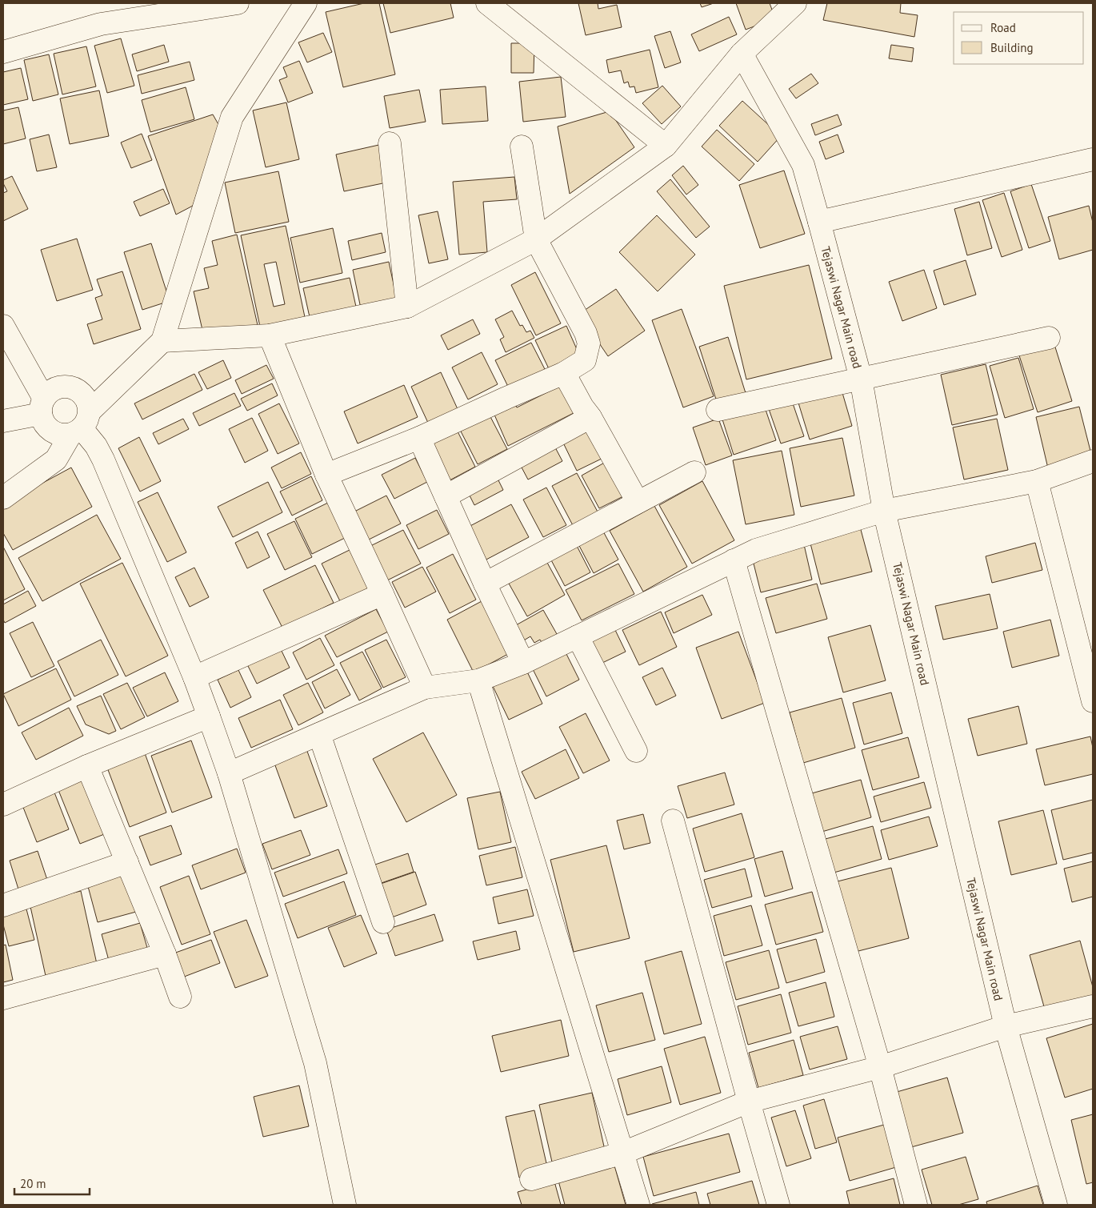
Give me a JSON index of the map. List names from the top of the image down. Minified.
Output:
{"streets":{"street":["Tejaswi Nagar Main road"]},"legend":["Road","Building"],"scale_bar":"20 m"}
